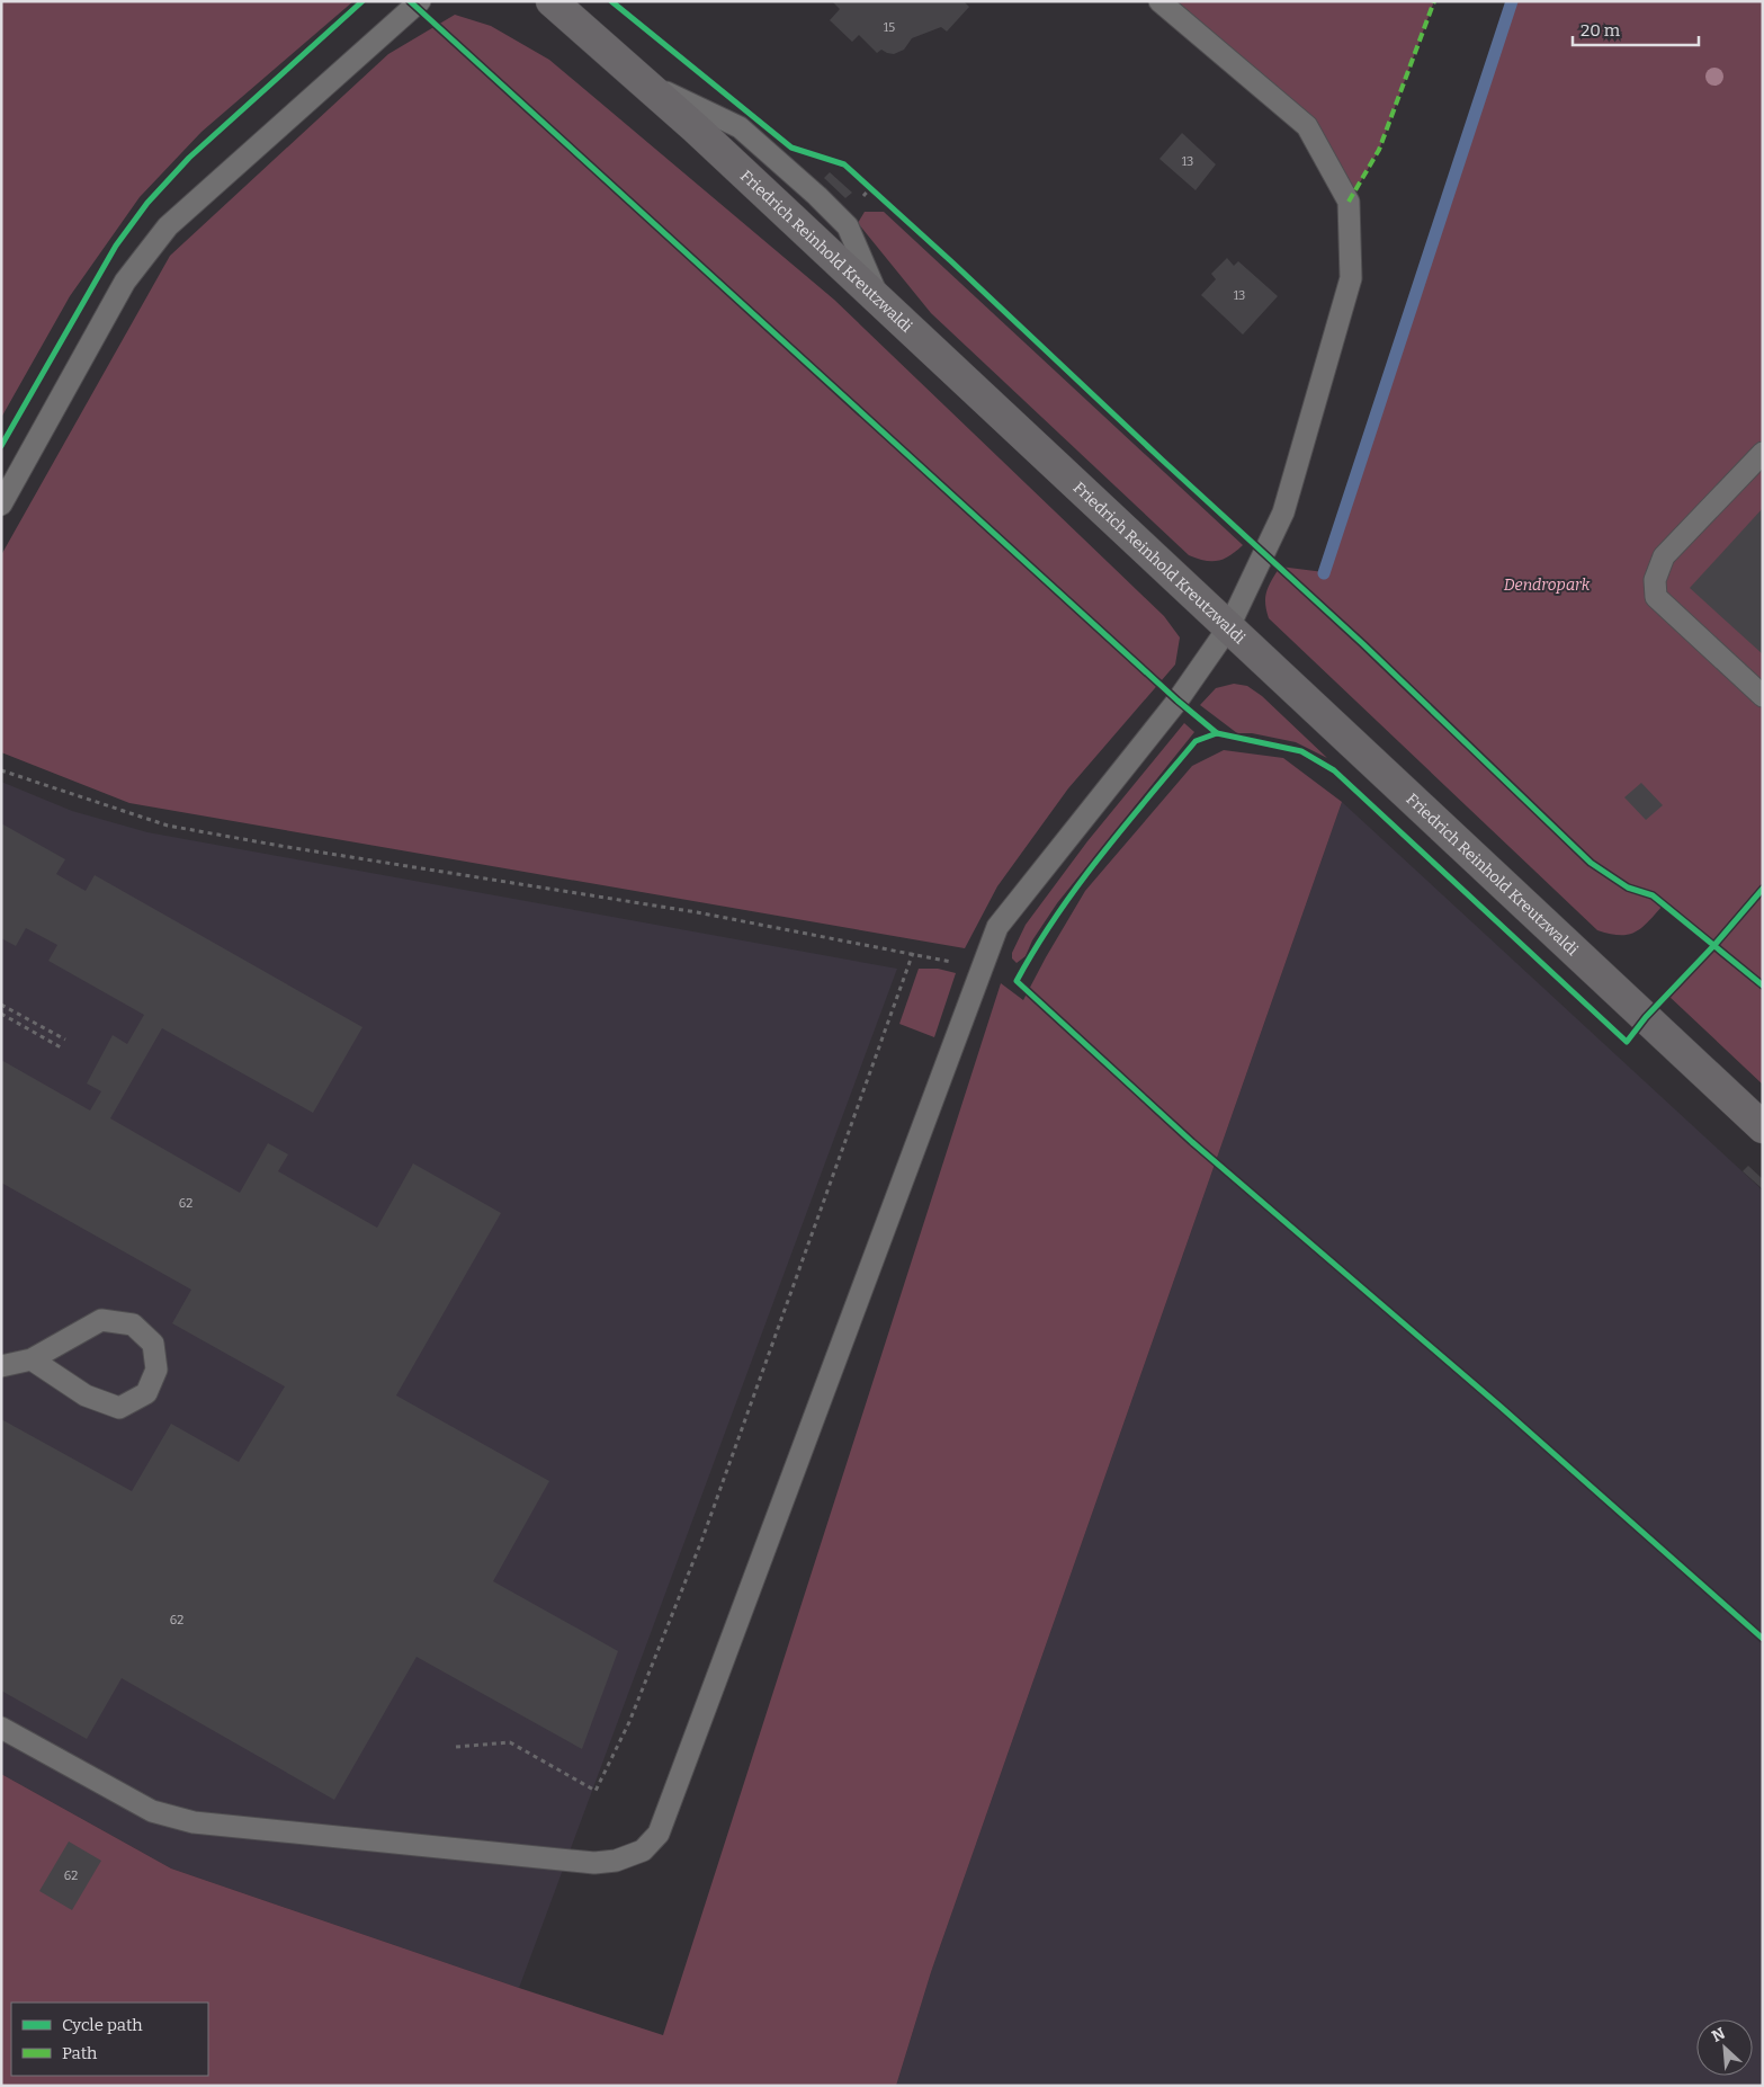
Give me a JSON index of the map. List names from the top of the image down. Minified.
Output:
{"streets":{"main road":["Friedrich Reinhold Kreutzwaldi"]},"parks":["Dendropark"],"house_numbers":["15","13","13","62","62","62"],"legend":["Cycle path","Path"],"scale_bar":"20 m","north":"top left"}
